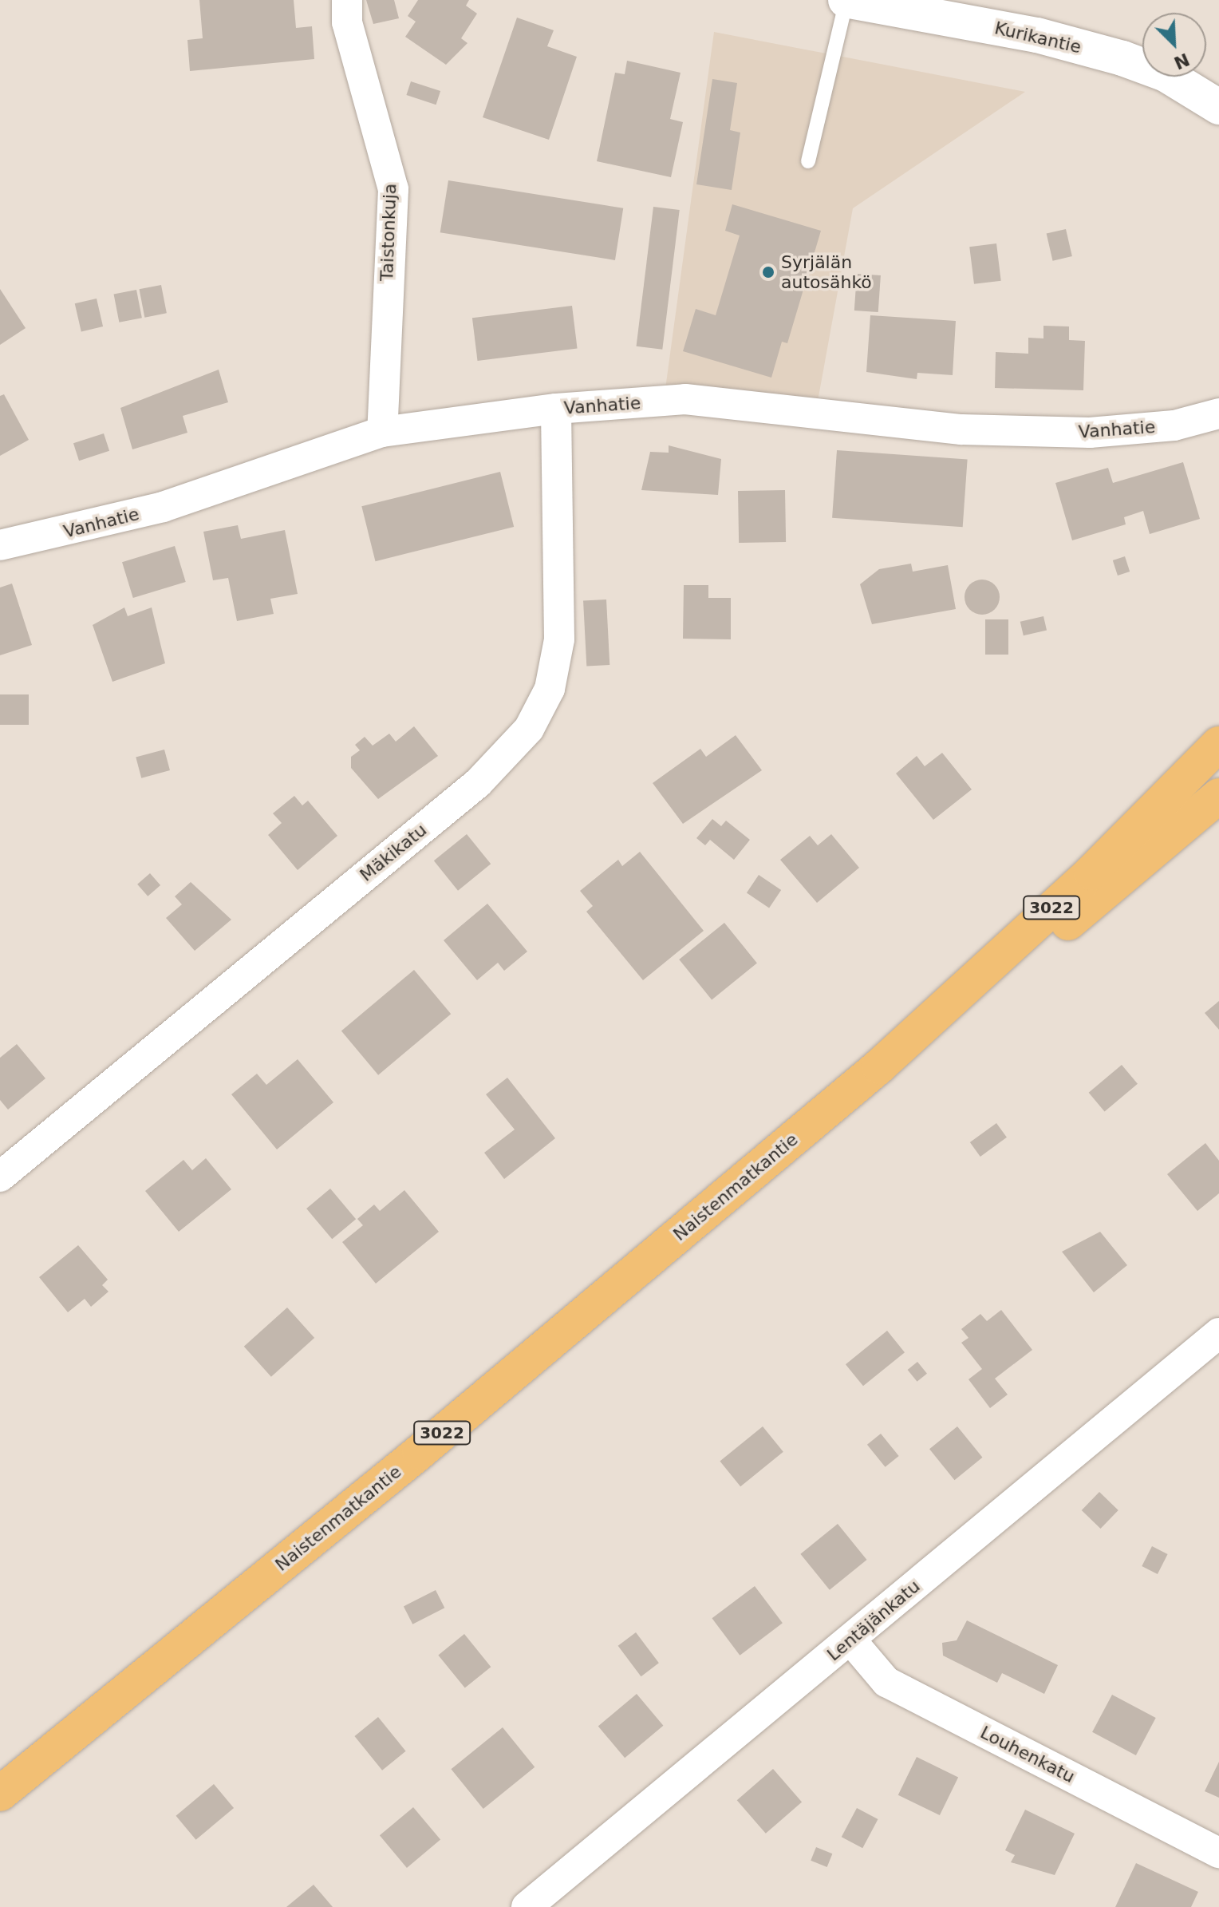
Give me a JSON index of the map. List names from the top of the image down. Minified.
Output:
{"streets":{"main road":["Kurikantie","3022","Naistenmatkantie"],"street":["Taistonkuja","Vanhatie","Mäkikatu","Lentäjänkatu","Louhenkatu"]},"crossings":[["Taistonkuja","Vanhatie"],["Vanhatie","Mäkikatu"],["Lentäjänkatu","Louhenkatu"]],"places":["Syrjälän autosähkö"],"north":"bottom right"}
